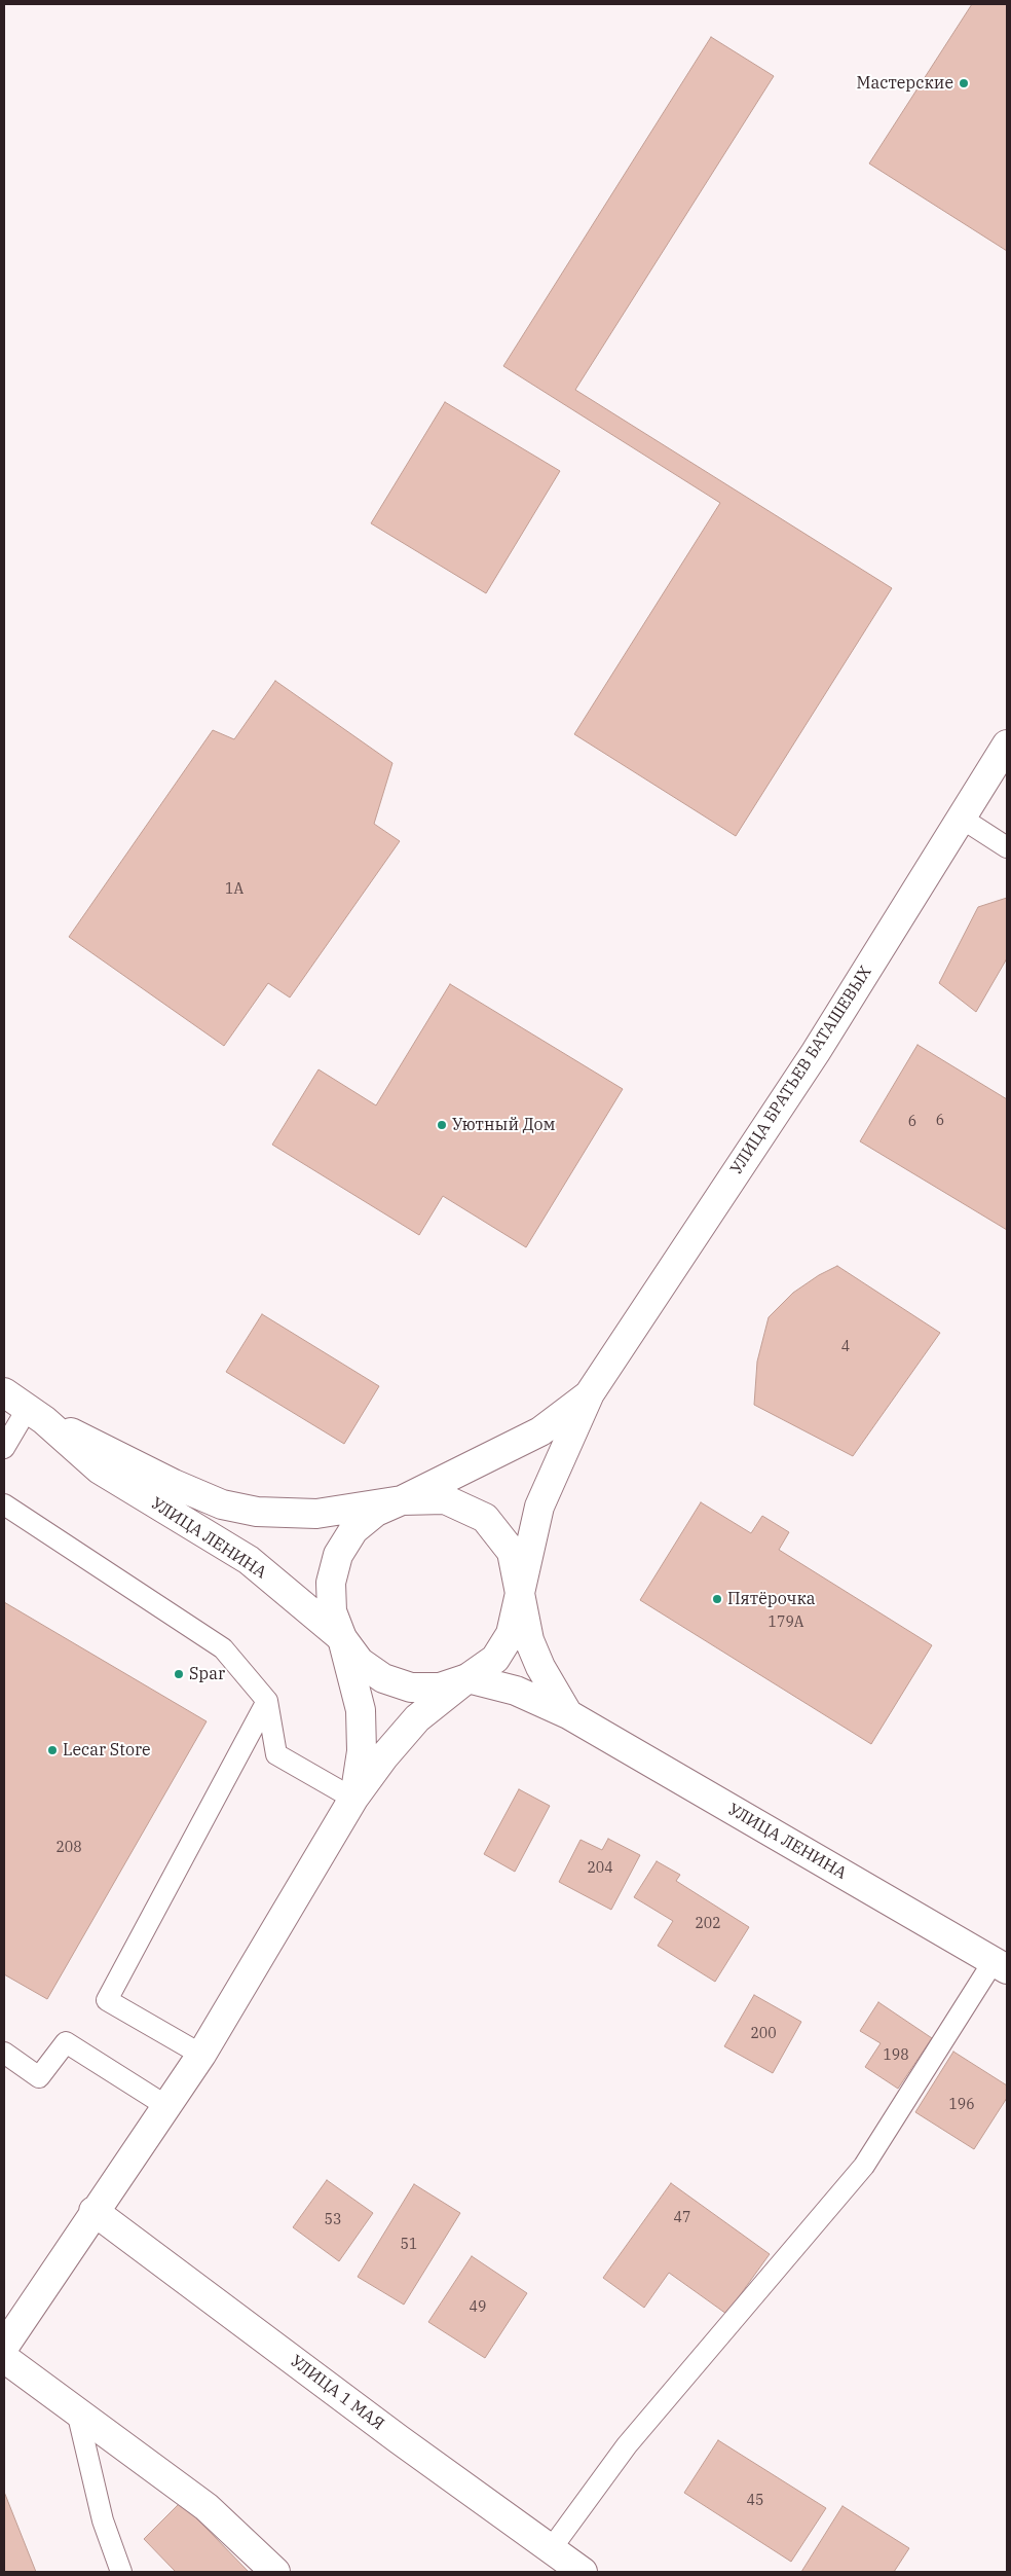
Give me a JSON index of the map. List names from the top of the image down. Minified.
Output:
{"streets":{"street":["УЛИЦА БРАТЬЕВ БАТАШЕВЫХ","УЛИЦА ЛЕНИНА","УЛИЦА 1 МАЯ"]},"crossings":[["УЛИЦА БРАТЬЕВ БАТАШЕВЫХ","УЛИЦА ЛЕНИНА"]],"places":["Мастерские","Уютный Дом","Пятёрочка","Spar","Lecar Store"],"house_numbers":["1А","6","6","4","179А","208","204","202","200","198","196","47","53","51","49","45"]}
